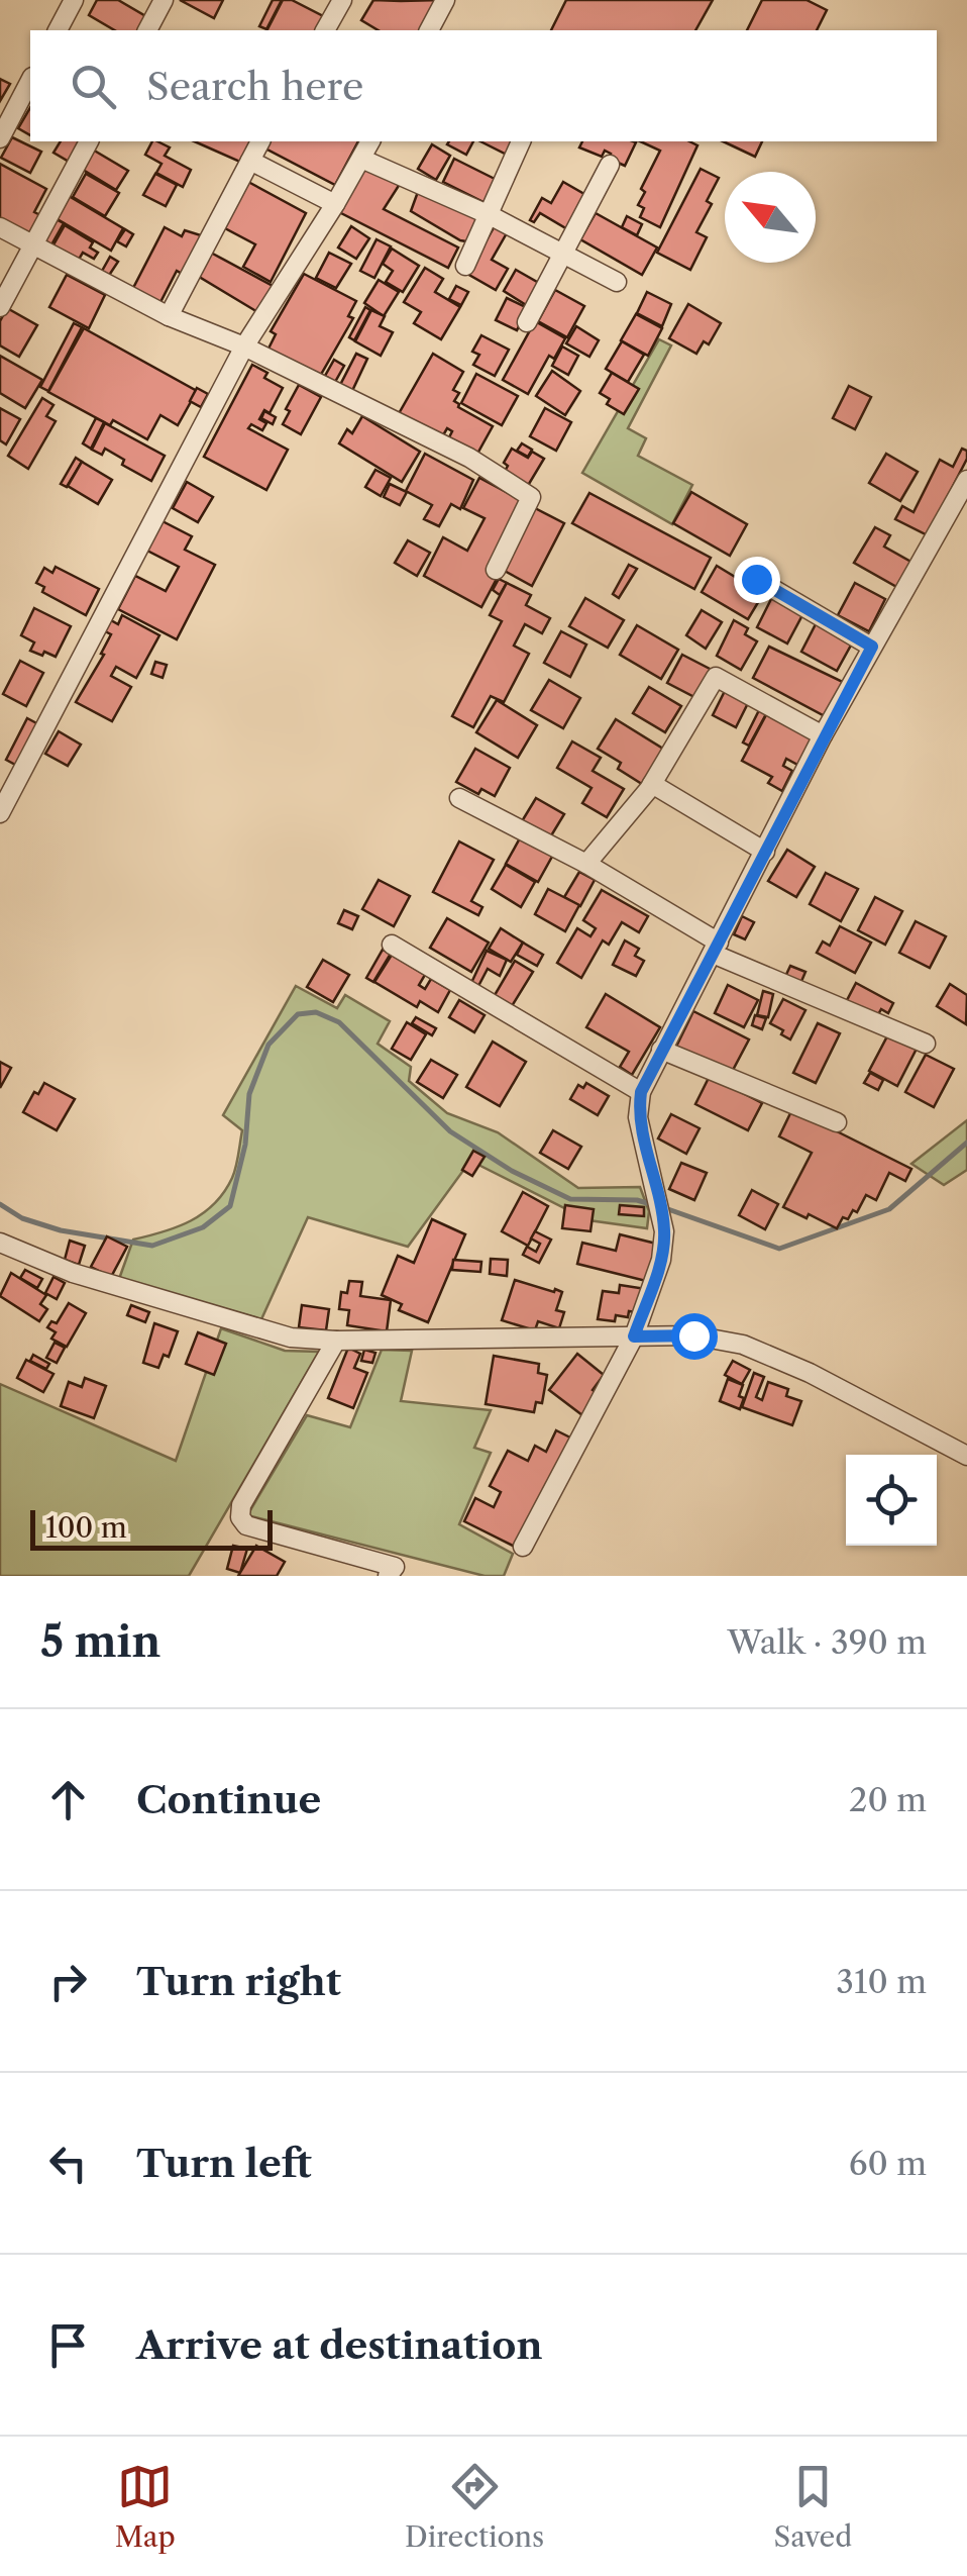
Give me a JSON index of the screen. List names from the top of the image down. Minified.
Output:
{"scale_bar":"100 m","north":"top left","page":{"search":"Search here","scale":"100 m","heading":["5 min","Walk · 390 m"],"list":[["Continue","20 m"],["Turn right","310 m"],["Turn left","60 m"],"Arrive at destination"],"nav":["Map","Directions","Saved"]}}
